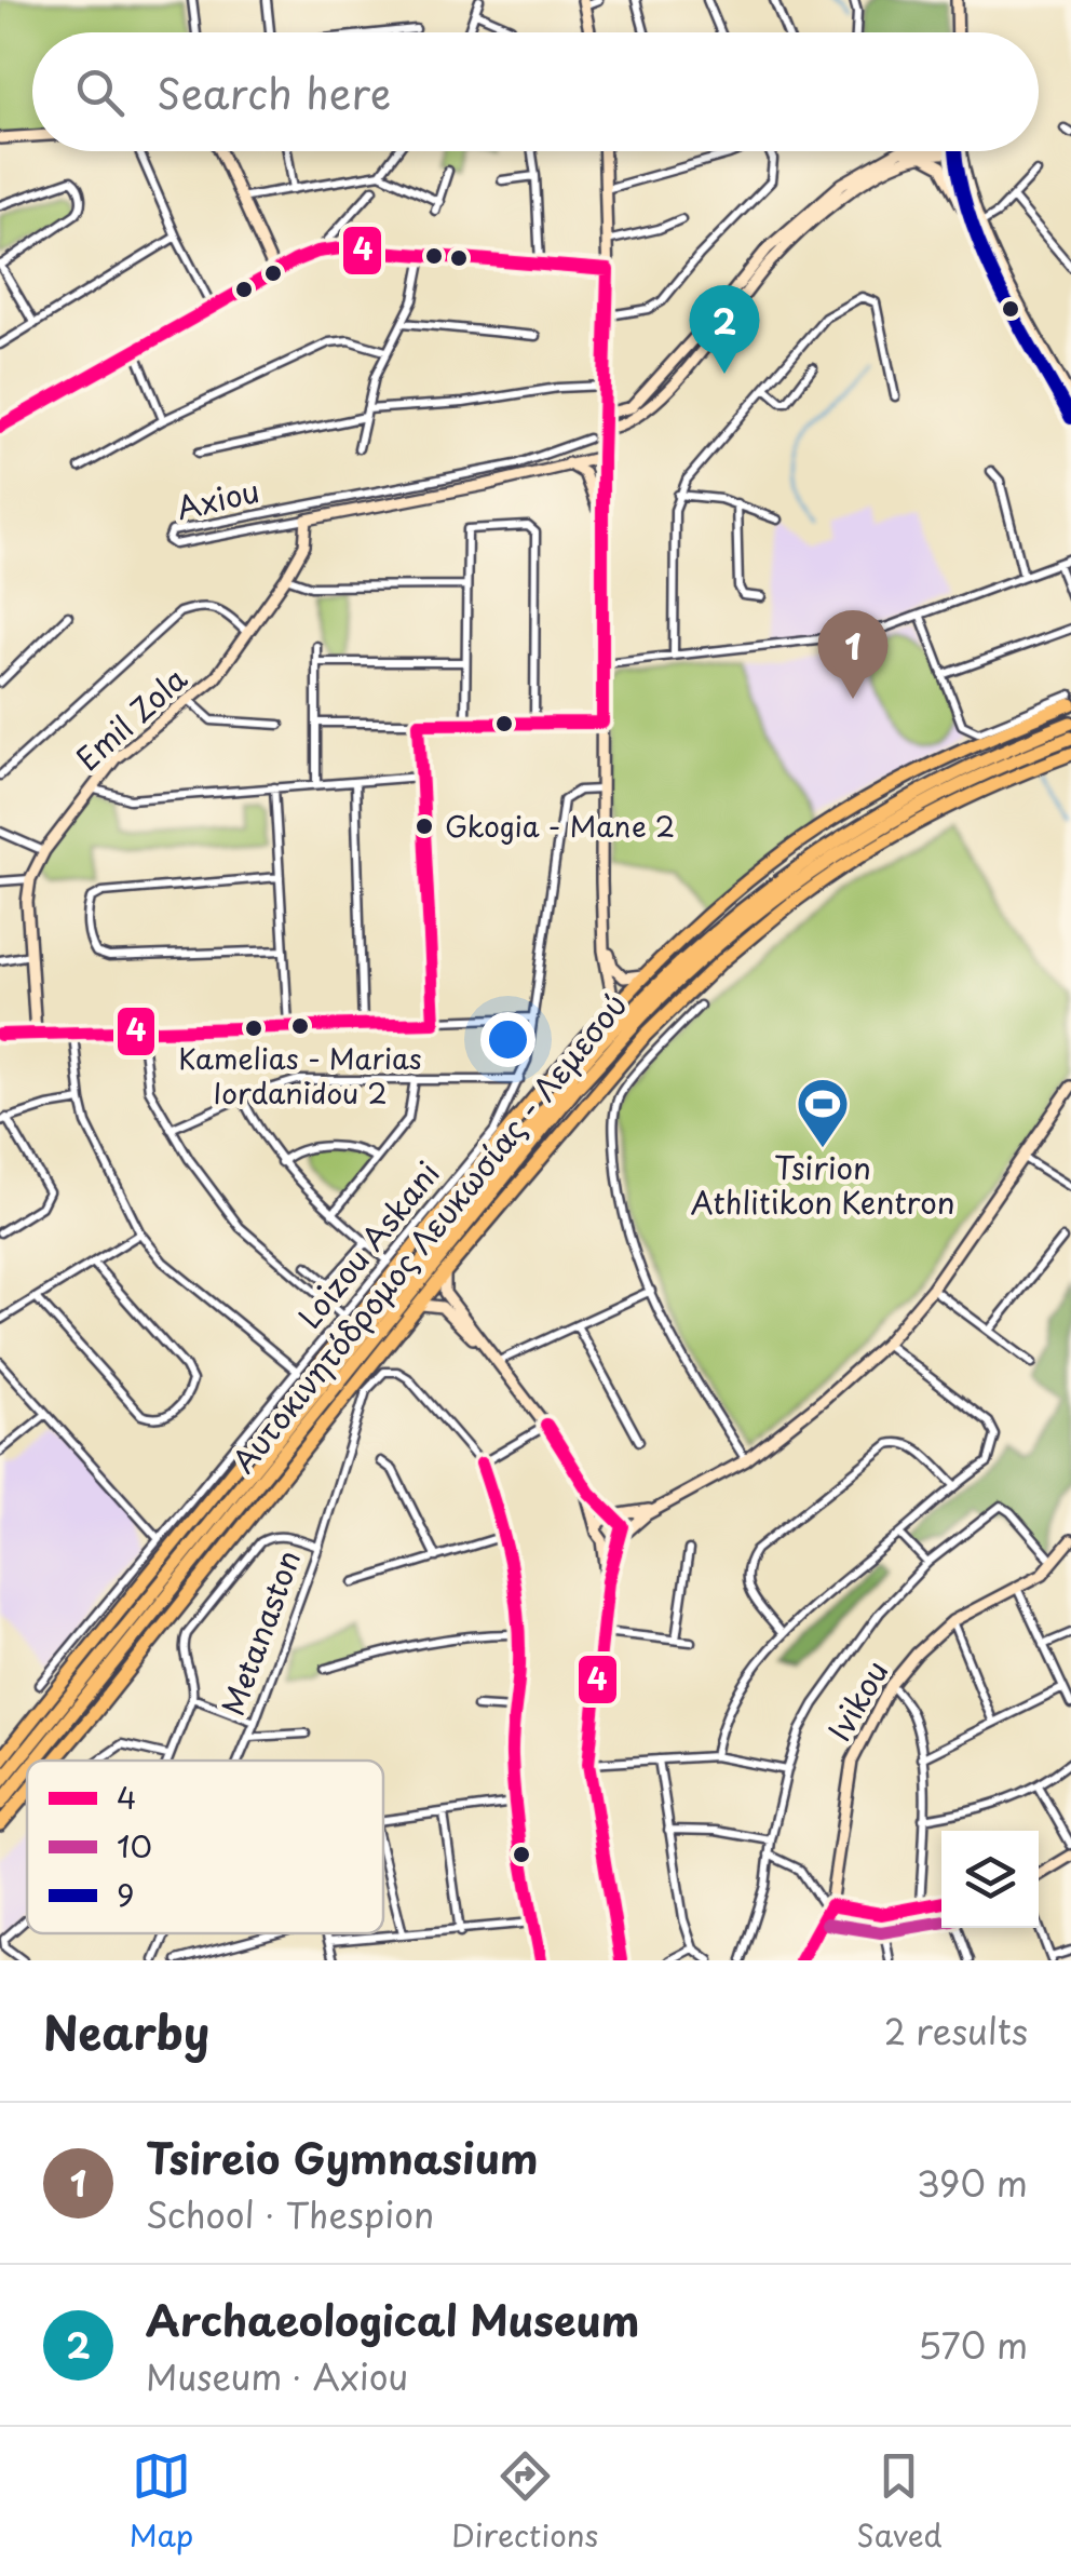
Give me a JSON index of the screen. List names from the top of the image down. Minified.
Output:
{"streets":{"highway":["Αυτοκινητόδρομος Λευκωσίας - Λεμεσού"],"street":["Axiou","Emil Zola","Loizou Askani","Metanaston","Ivikou"]},"crossings":[["Axiou","Emil Zola"]],"places":{"other":["Gkogia - Mane 2","Kamelias - Marias Iordanidou 2"],"sports":["Tsirion Athlitikon Kentron"]},"lines":["transit line 9","transit line 4","transit line 10"],"legend":["4","10","9"],"page":{"search":"Search here","pins":["2","1"],"heading":["Nearby","2 results"],"list":[{"mark":"1","name":"Tsireio Gymnasium","note":"School · Thespion","value":"390 m"},{"mark":"2","name":"Archaeological Museum","note":"Museum · Axiou","value":"570 m"}],"nav":["Map","Directions","Saved"]}}
